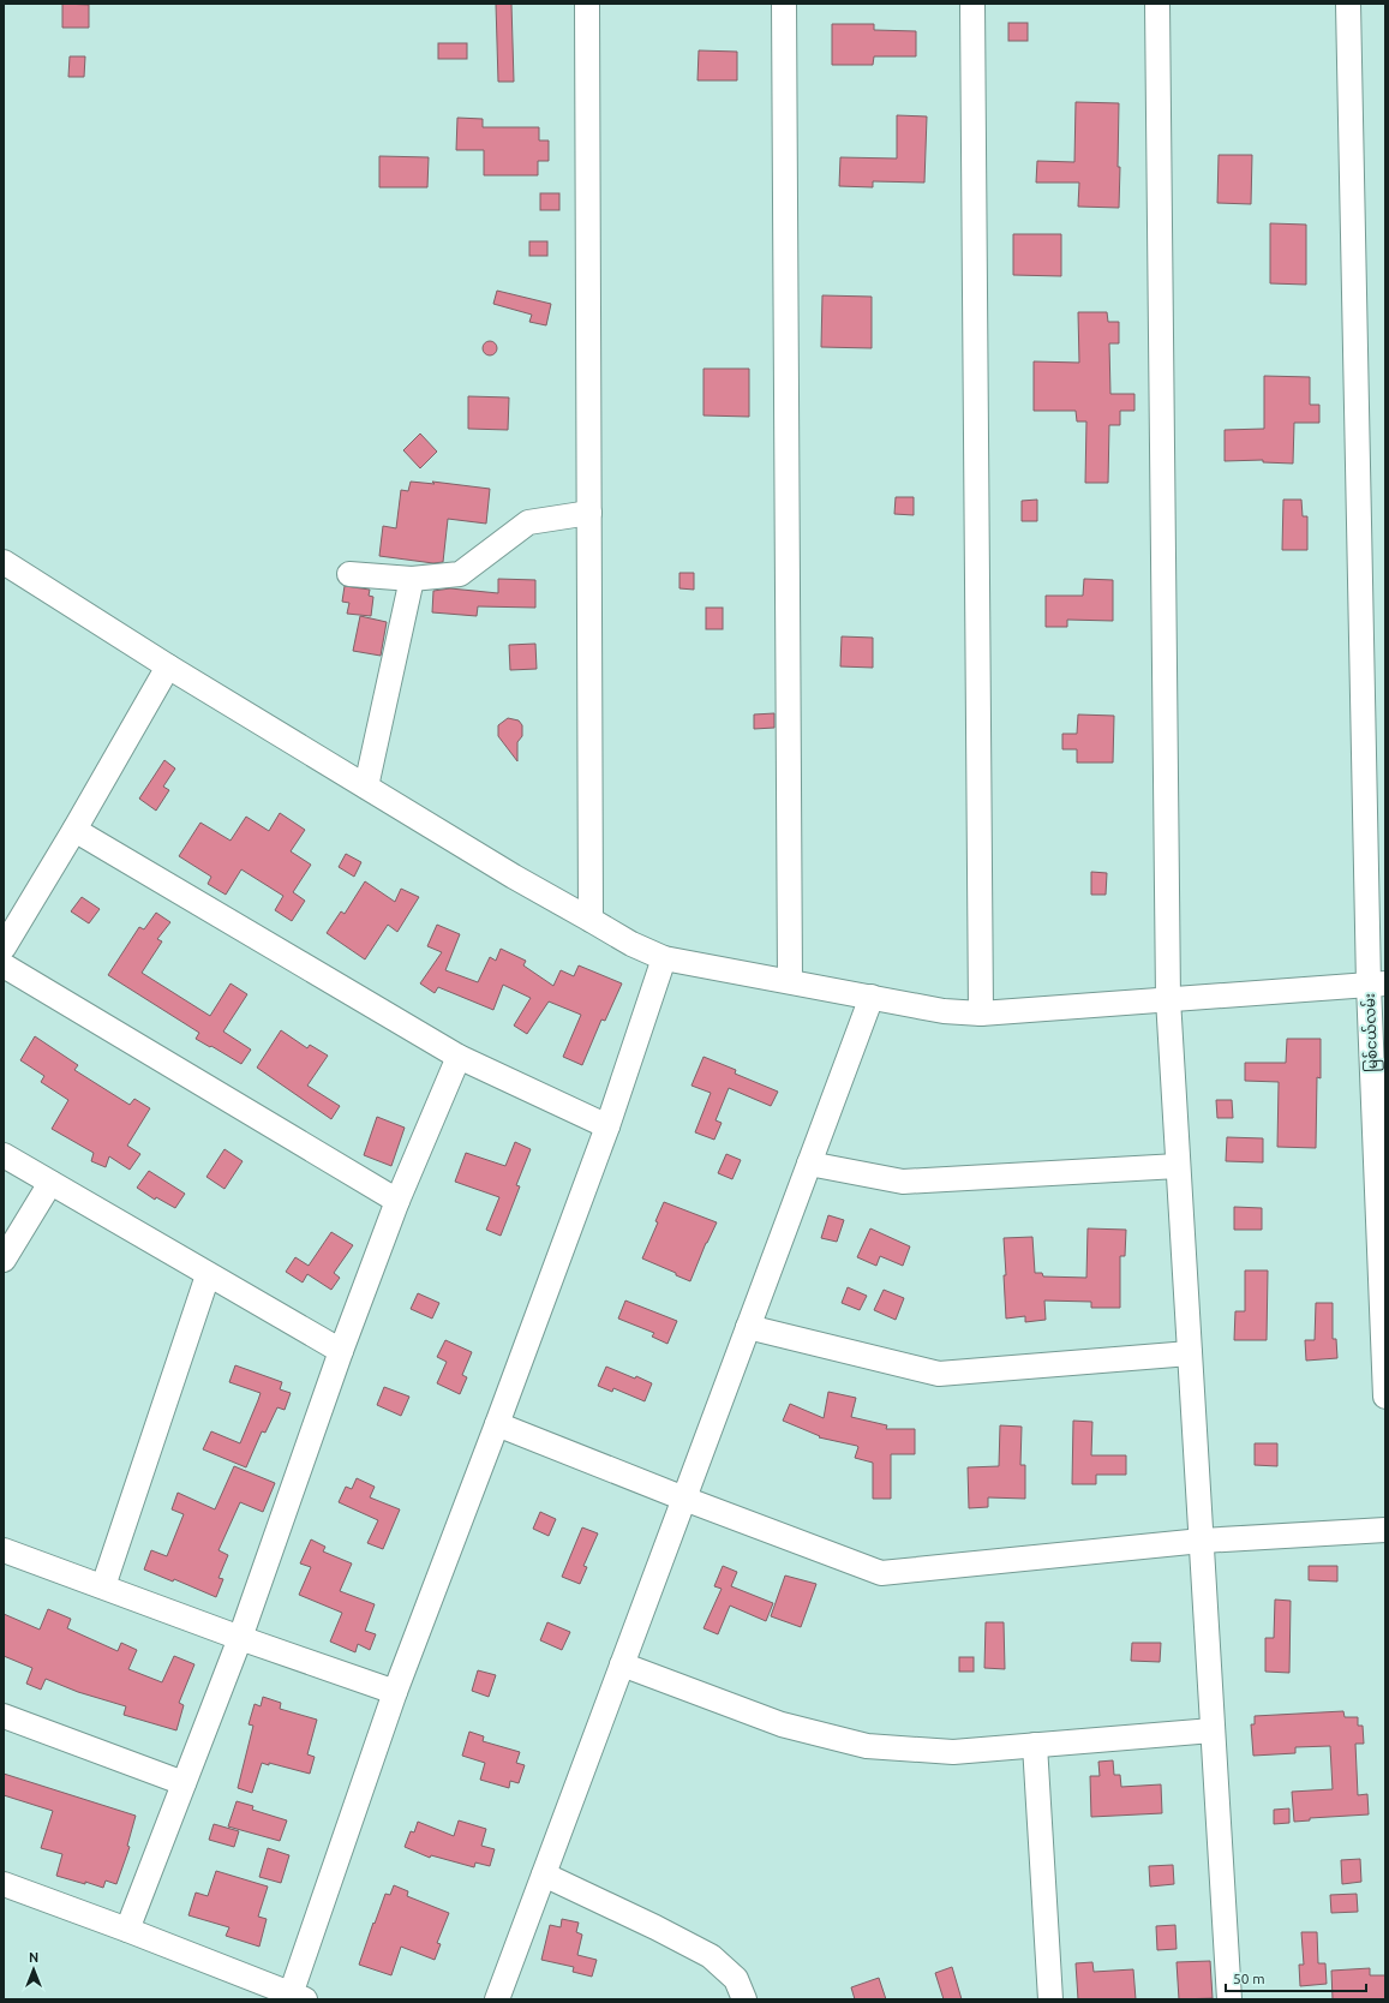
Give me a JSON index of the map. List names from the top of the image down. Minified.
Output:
{"streets":{"street":["မြစ်ငယ်လမ်း"]},"scale_bar":"50 m","north":"top"}
